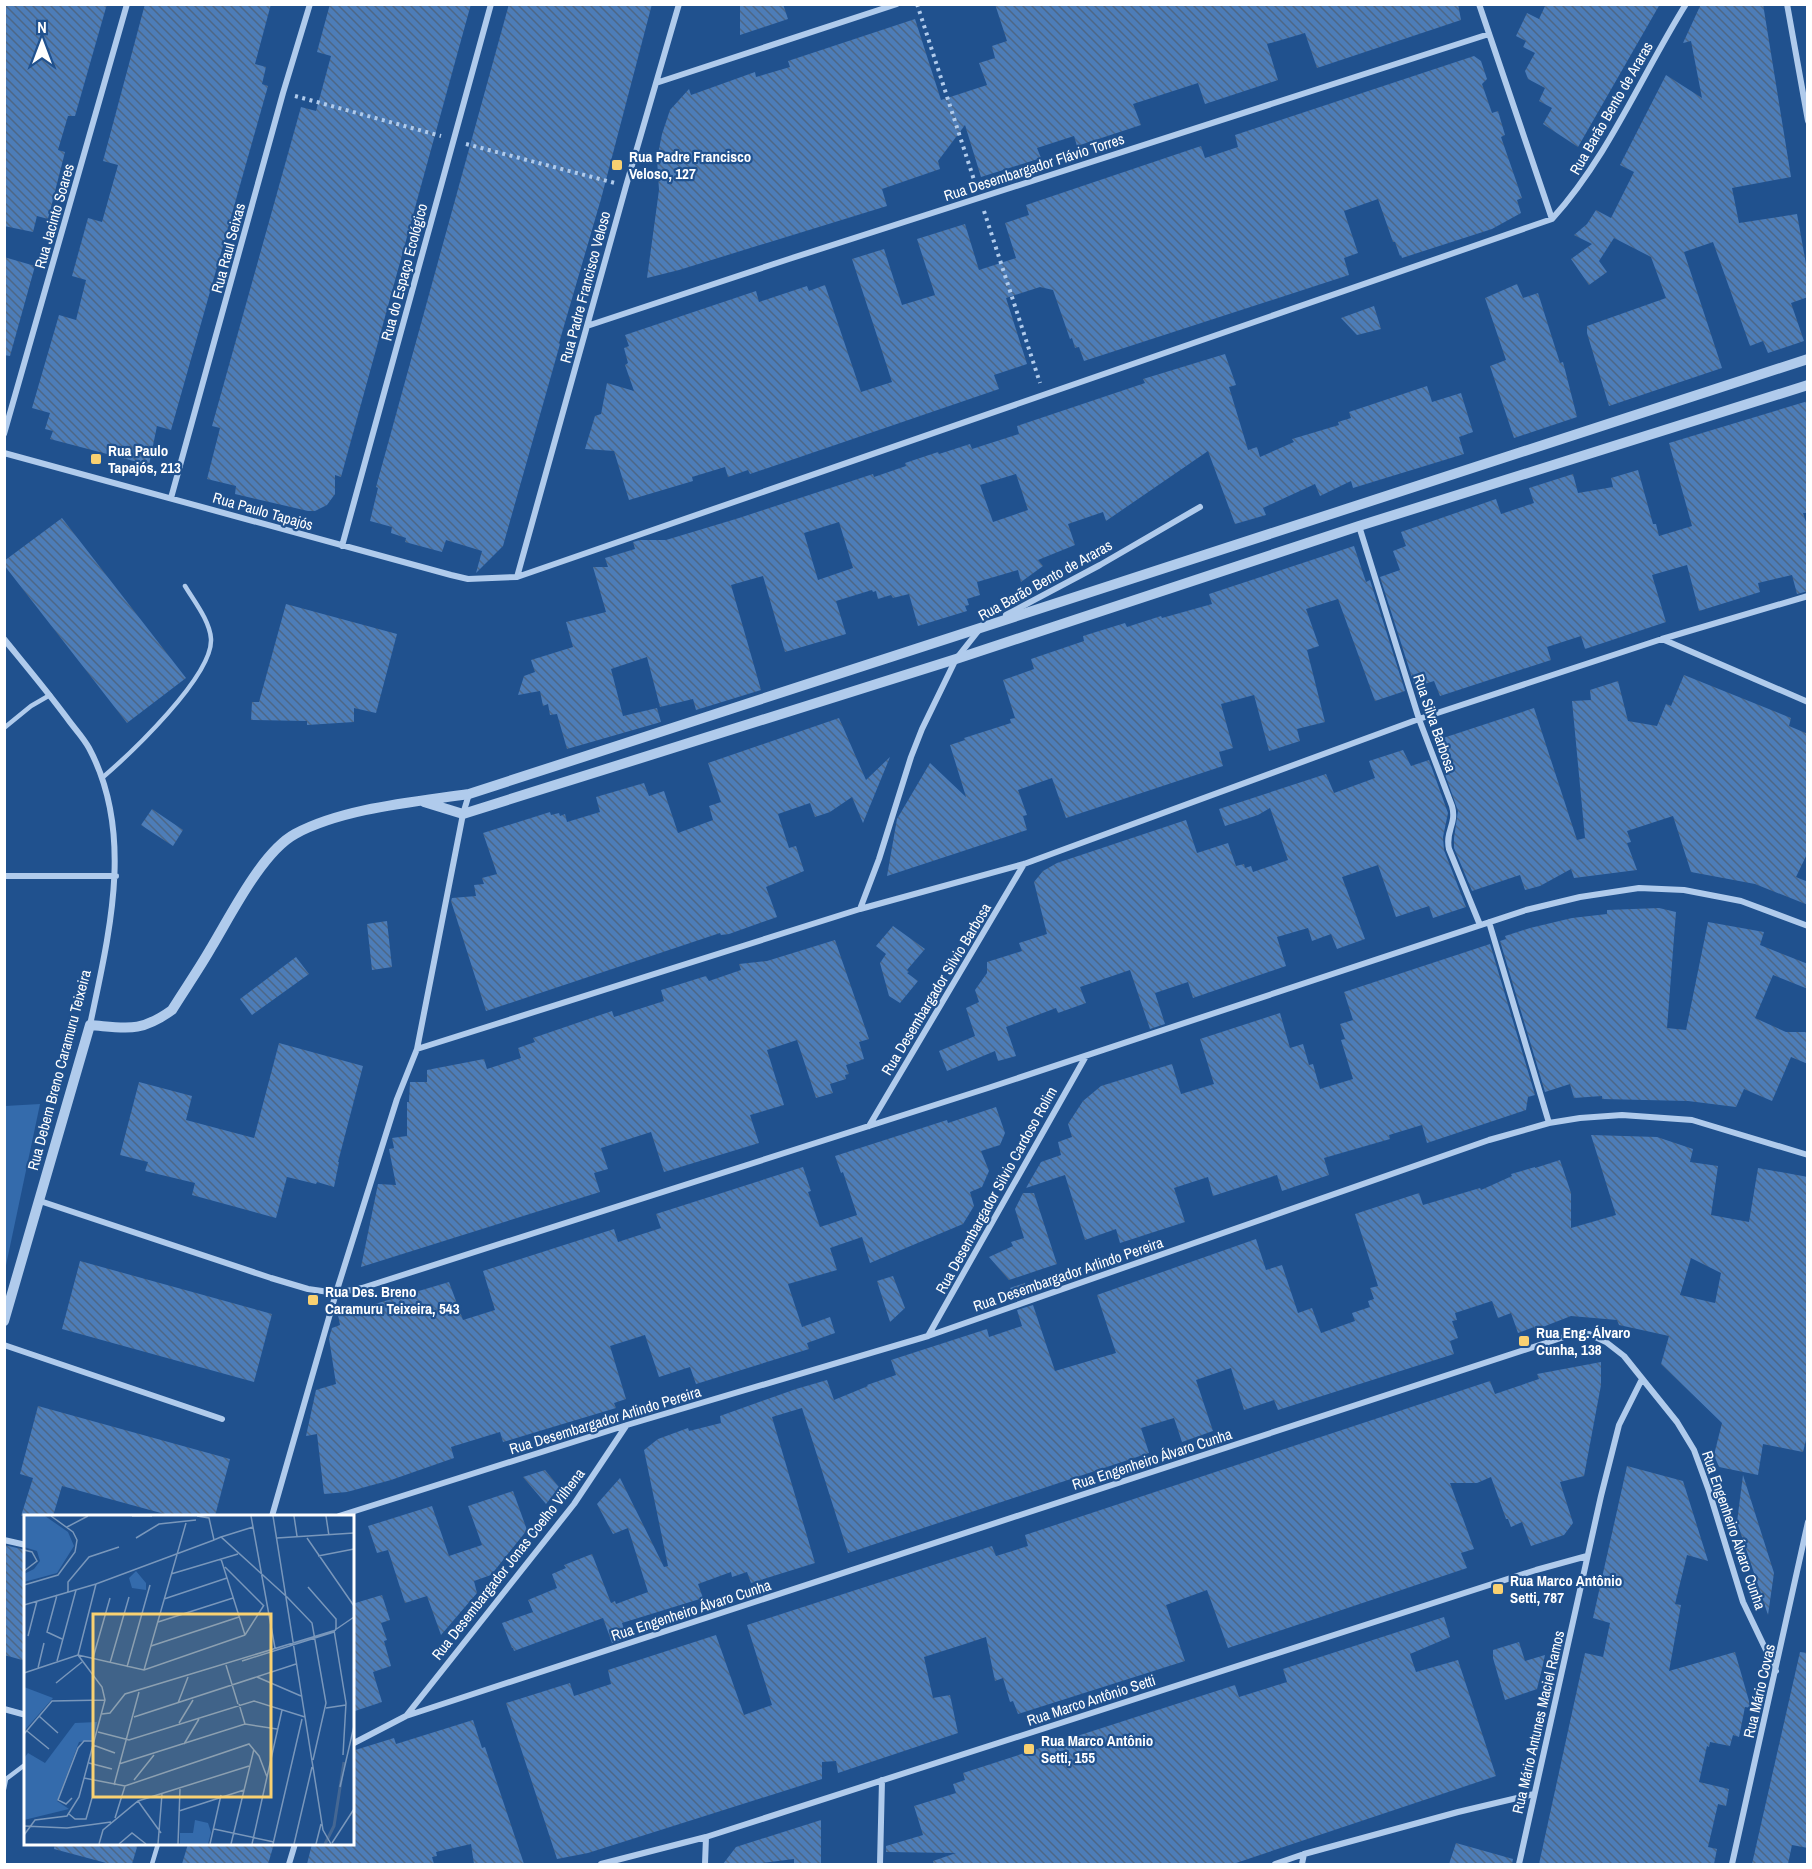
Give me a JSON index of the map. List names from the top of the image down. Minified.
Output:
{"streets":{"street":["Rua Barão Bento de Araras","Rua Desembargador Flávio Torres","Rua Jacinto Soares","Rua Raul Seixas","Rua do Espaço Ecológico","Rua Padre Francisco Veloso","Rua Paulo Tapajós","Rua Silva Barbosa","Rua Desembargador Silvio Barbosa","Rua Debem Breno Caramuru Teixeira","Rua Desembargador Silvio Cardoso Rolim","Rua Desembargador Arlindo Pereira","Rua Engenheiro Álvaro Cunha","Rua Desembargador Jonas Coelho Vilhena","Rua Mário Covas","Rua Marco Antônio Setti","Rua Mário Antunes Maciel Ramos"]},"crossings":[["Rua Barão Bento de Araras","Rua Paulo Tapajós"],["Rua Desembargador Flávio Torres","Rua Padre Francisco Veloso"],["Rua Raul Seixas","Rua Paulo Tapajós"],["Rua do Espaço Ecológico","Rua Paulo Tapajós"],["Rua Padre Francisco Veloso","Rua Paulo Tapajós"],["Rua Desembargador Silvio Cardoso Rolim","Rua Desembargador Arlindo Pereira"],["Rua Desembargador Arlindo Pereira","Rua Desembargador Jonas Coelho Vilhena"],["Rua Engenheiro Álvaro Cunha","Rua Desembargador Jonas Coelho Vilhena"],["Rua Engenheiro Álvaro Cunha","Rua Mário Covas"],["Rua Engenheiro Álvaro Cunha","Rua Mário Antunes Maciel Ramos"],["Rua Marco Antônio Setti","Rua Mário Antunes Maciel Ramos"]],"places":{"transit":["Rua Padre Francisco Veloso, 127","Rua Paulo Tapajós, 213","Rua Des. Breno Caramuru Teixeira, 543","Rua Eng. Álvaro Cunha, 138","Rua Marco Antônio Setti, 787","Rua Marco Antônio Setti, 155"]},"north":"top"}
